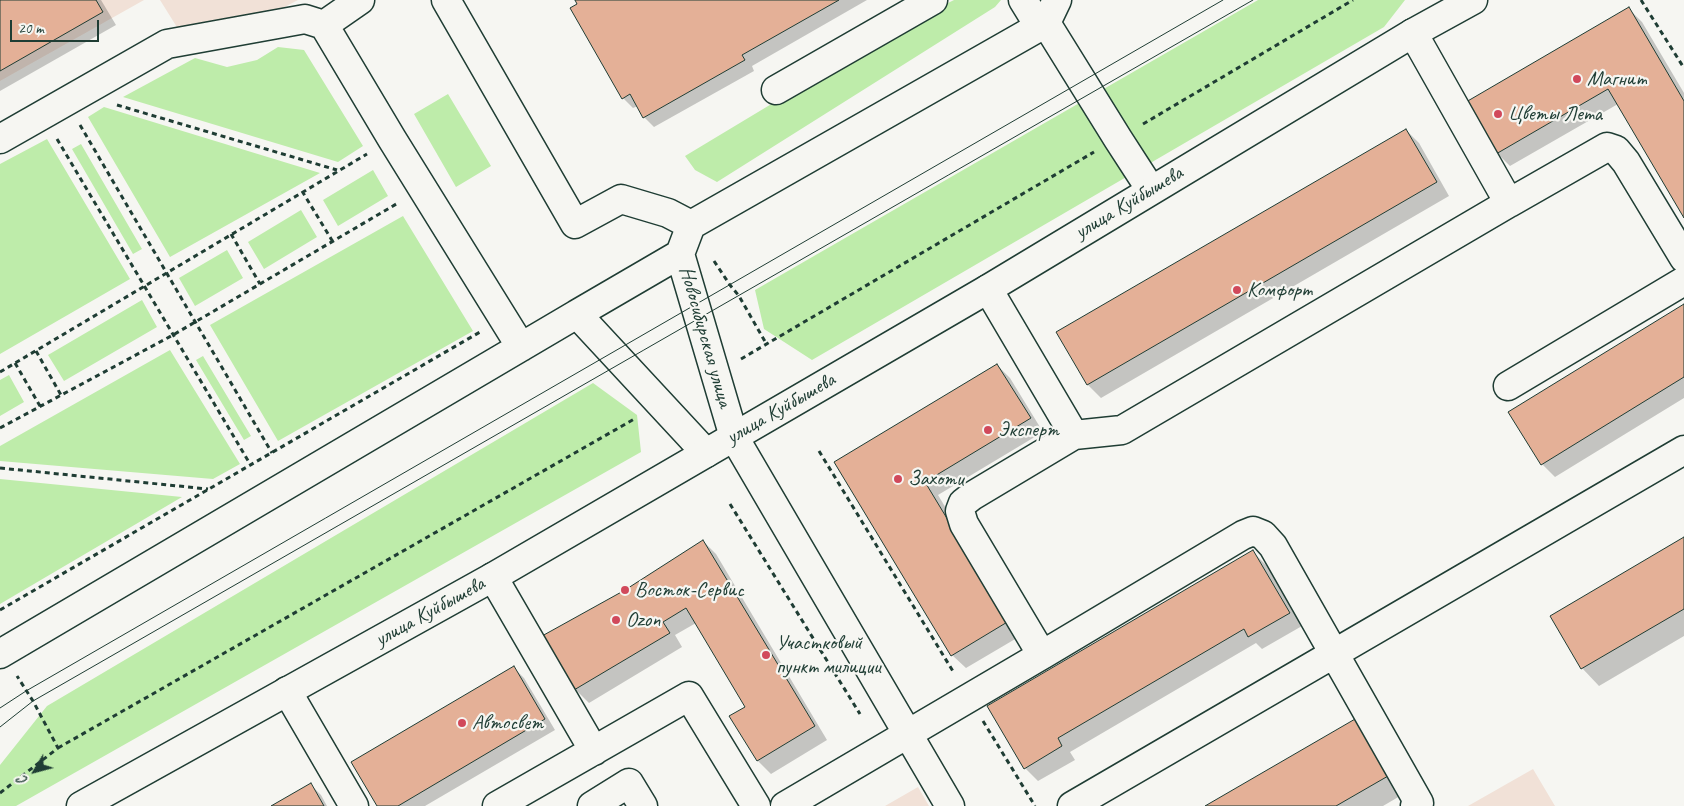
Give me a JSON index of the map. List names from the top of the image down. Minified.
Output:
{"streets":{"main road":["улица Куйбышева","Новосибирская улица"]},"crossings":[["улица Куйбышева","Новосибирская улица"]],"places":["Магнит","Цветы Лета","Комфорт","Эксперт","Захоти","Восток-Сервис","Ozon","Участковый пункт милиции","Автосвет"],"scale_bar":"20 m","north":"bottom left"}
